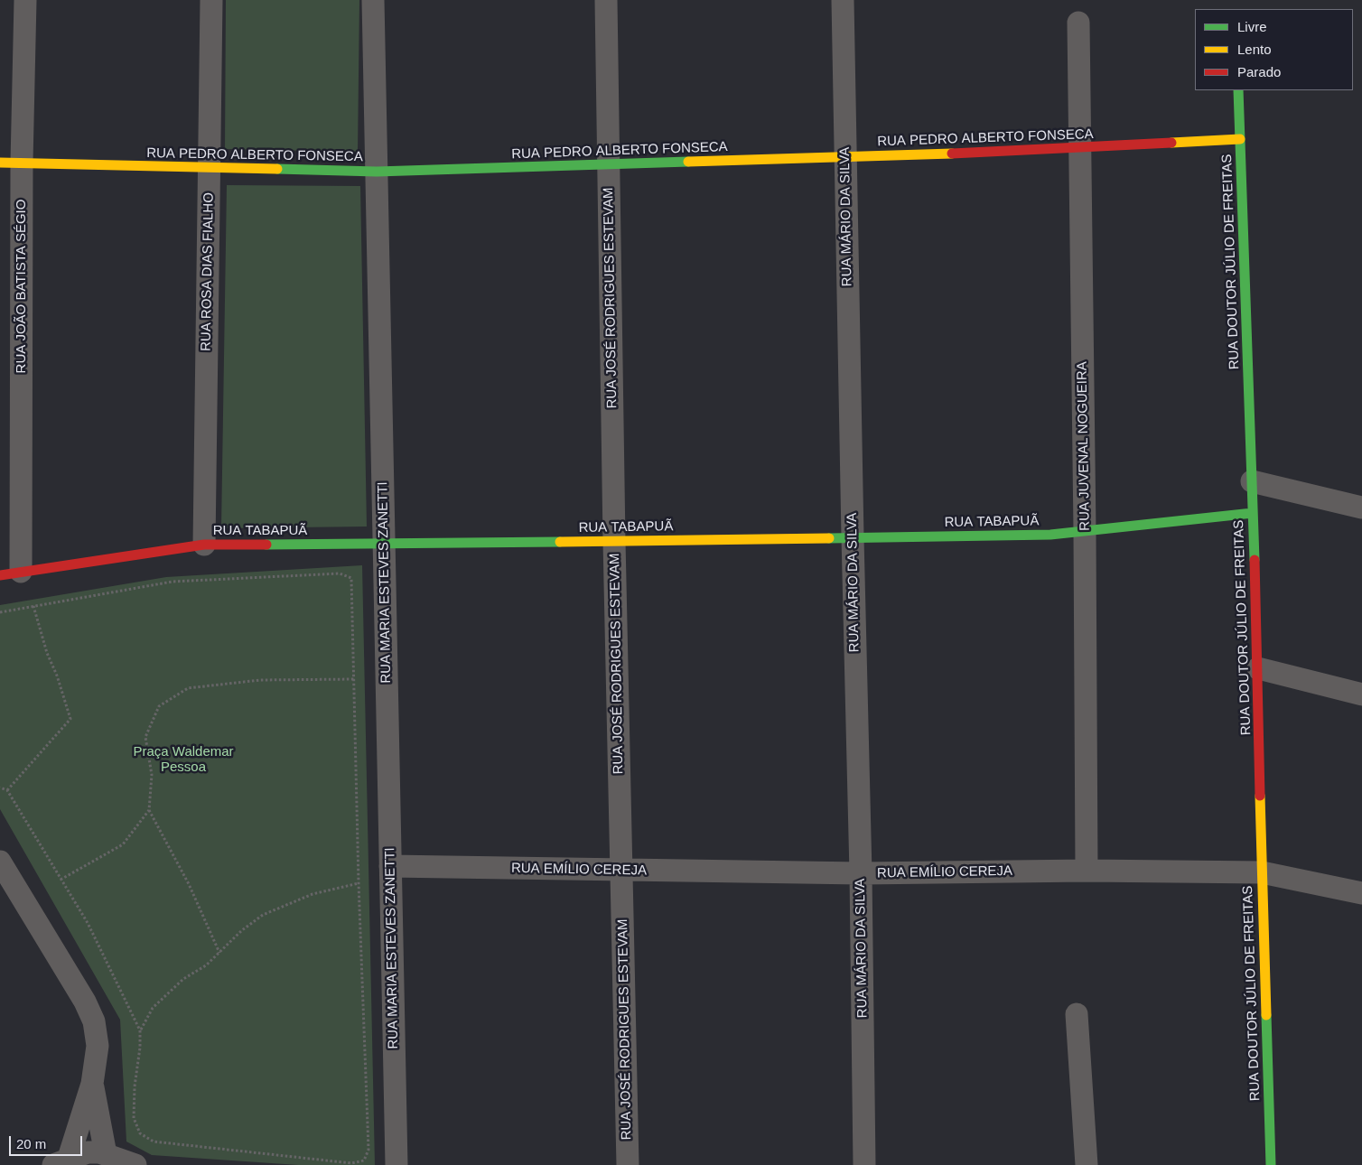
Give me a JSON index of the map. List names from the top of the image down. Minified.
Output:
{"streets":{"street":["RUA PEDRO ALBERTO FONSECA","RUA MÁRIO DA SILVA","RUA DOUTOR JÚLIO DE FREITAS","RUA ROSA DIAS FIALHO","RUA JOÃO BATISTA SÉGIO","RUA JOSÉ RODRIGUES ESTEVAM","RUA JUVENAL NOGUEIRA","RUA TABAPUÃ","RUA MARIA ESTEVES ZANETTI","RUA EMÍLIO CEREJA"]},"crossings":[["RUA PEDRO ALBERTO FONSECA","RUA MÁRIO DA SILVA"],["RUA PEDRO ALBERTO FONSECA","RUA DOUTOR JÚLIO DE FREITAS"],["RUA PEDRO ALBERTO FONSECA","RUA ROSA DIAS FIALHO"],["RUA PEDRO ALBERTO FONSECA","RUA JOÃO BATISTA SÉGIO"],["RUA PEDRO ALBERTO FONSECA","RUA JOSÉ RODRIGUES ESTEVAM"],["RUA PEDRO ALBERTO FONSECA","RUA JUVENAL NOGUEIRA"],["RUA PEDRO ALBERTO FONSECA","RUA MARIA ESTEVES ZANETTI"],["RUA MÁRIO DA SILVA","RUA TABAPUÃ"],["RUA MÁRIO DA SILVA","RUA EMÍLIO CEREJA"],["RUA DOUTOR JÚLIO DE FREITAS","RUA TABAPUÃ"],["RUA DOUTOR JÚLIO DE FREITAS","RUA EMÍLIO CEREJA"],["RUA ROSA DIAS FIALHO","RUA TABAPUÃ"],["RUA JOÃO BATISTA SÉGIO","RUA TABAPUÃ"],["RUA JOSÉ RODRIGUES ESTEVAM","RUA TABAPUÃ"],["RUA JOSÉ RODRIGUES ESTEVAM","RUA EMÍLIO CEREJA"],["RUA JUVENAL NOGUEIRA","RUA TABAPUÃ"],["RUA JUVENAL NOGUEIRA","RUA EMÍLIO CEREJA"],["RUA TABAPUÃ","RUA MARIA ESTEVES ZANETTI"],["RUA MARIA ESTEVES ZANETTI","RUA EMÍLIO CEREJA"]],"parks":["Praça Waldemar Pessoa"],"legend":["Livre","Lento","Parado"],"scale_bar":"20 m"}
